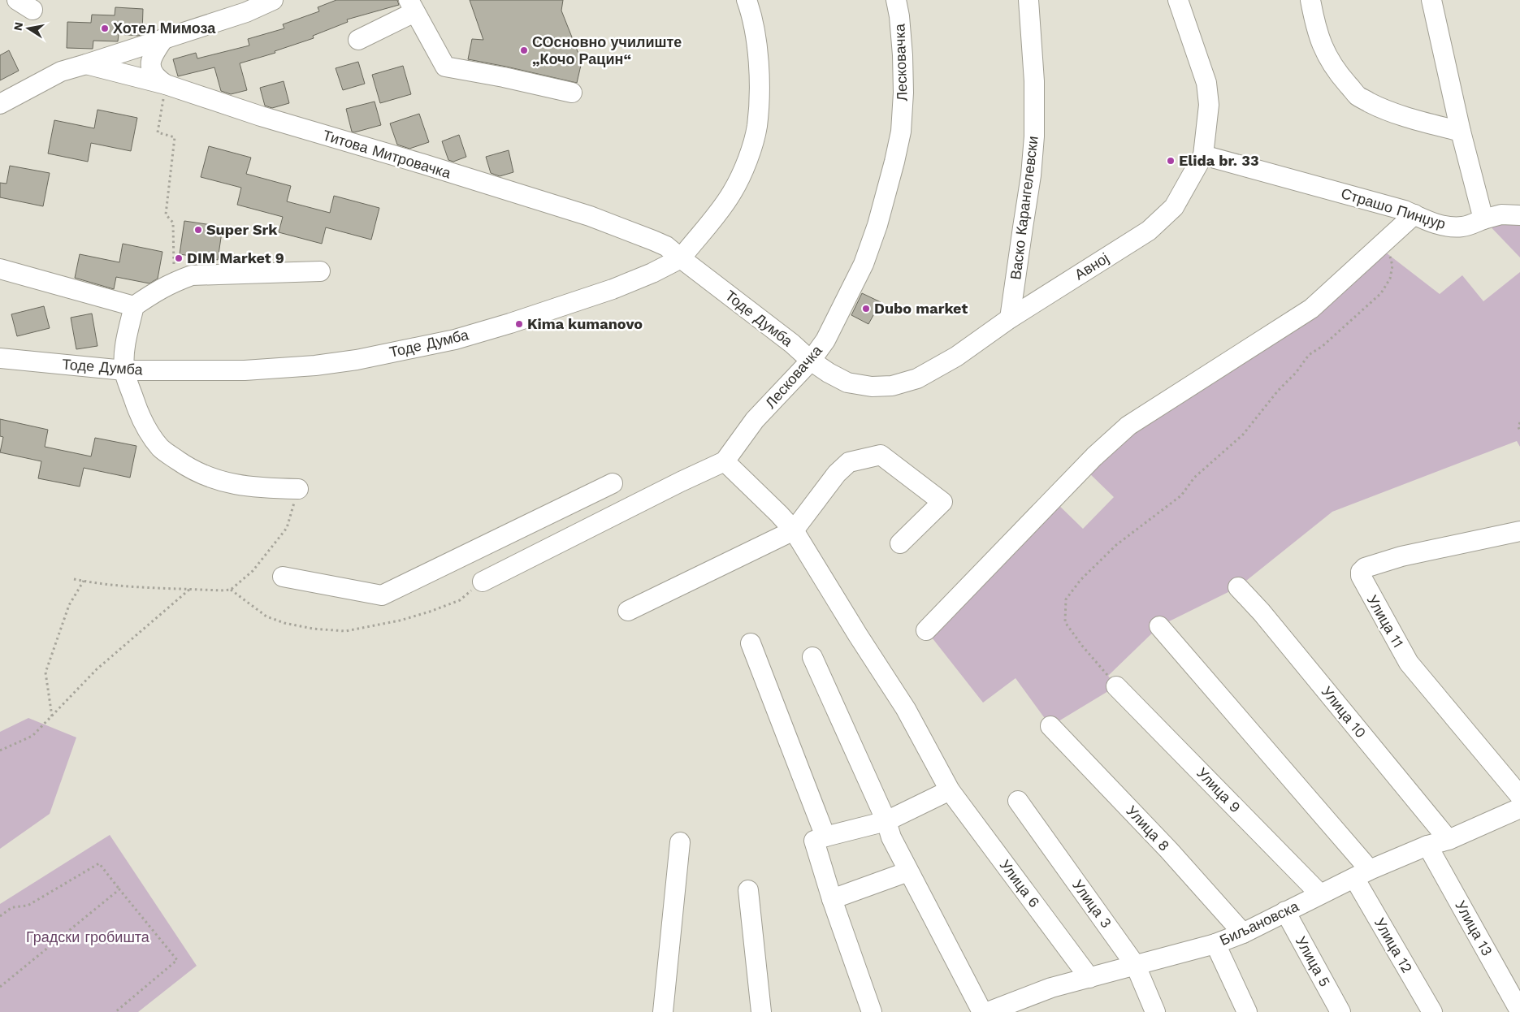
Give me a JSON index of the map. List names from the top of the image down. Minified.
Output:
{"streets":{"street":["Лесковачка","Титова Митровачка","Васко Карангелевски","Страшо Пинџур","Авној","Тоде Думба","Улица 11","Улица 10","Улица 9","Улица 8","Улица 6","Улица 3","Биљановска","Улица 13","Улица 12","Улица 5"]},"crossings":[["Лесковачка","Авној"],["Лесковачка","Тоде Думба"],["Лесковачка","Улица 6"],["Титова Митровачка","Тоде Думба"],["Васко Карангелевски","Авној"],["Страшо Пинџур","Авној"],["Авној","Тоде Думба"],["Улица 10","Биљановска"],["Улица 9","Биљановска"],["Улица 8","Биљановска"],["Улица 6","Биљановска"],["Улица 3","Биљановска"],["Биљановска","Улица 13"],["Биљановска","Улица 12"],["Биљановска","Улица 5"]],"parks":["Градски гробишта"],"places":["Хотел Мимоза","СОсновно училиште „Кочо Рацин“","Elida br. 33","Super Srk","DIM Market 9","Dubo market","Kima kumanovo"],"north":"left"}
